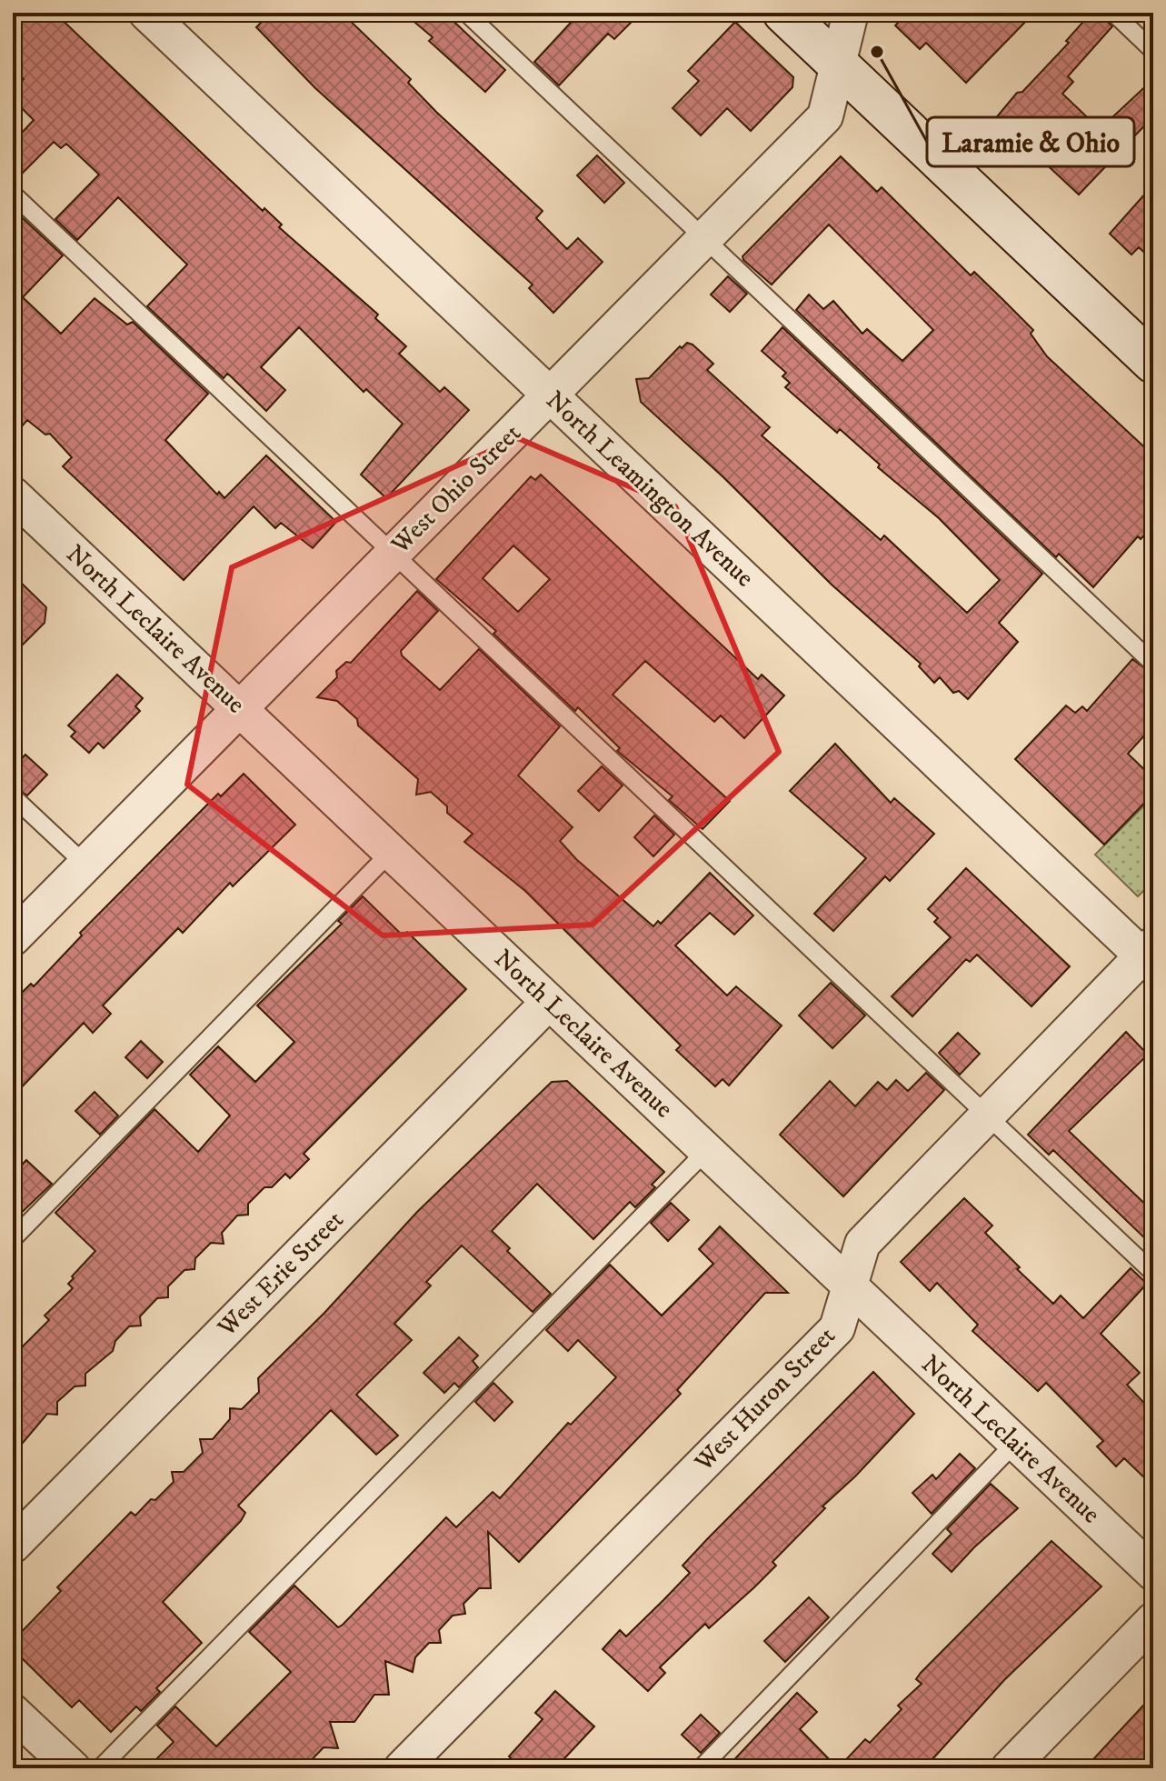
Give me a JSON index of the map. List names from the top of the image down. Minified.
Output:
{"streets":{"street":["West Ohio Street","North Leamington Avenue","North Leclaire Avenue","West Erie Street","West Huron Street"]},"crossings":[["West Ohio Street","North Leamington Avenue"],["West Ohio Street","North Leclaire Avenue"],["North Leamington Avenue","West Huron Street"],["North Leclaire Avenue","West Erie Street"],["North Leclaire Avenue","West Huron Street"]],"places":["Laramie & Ohio"]}
